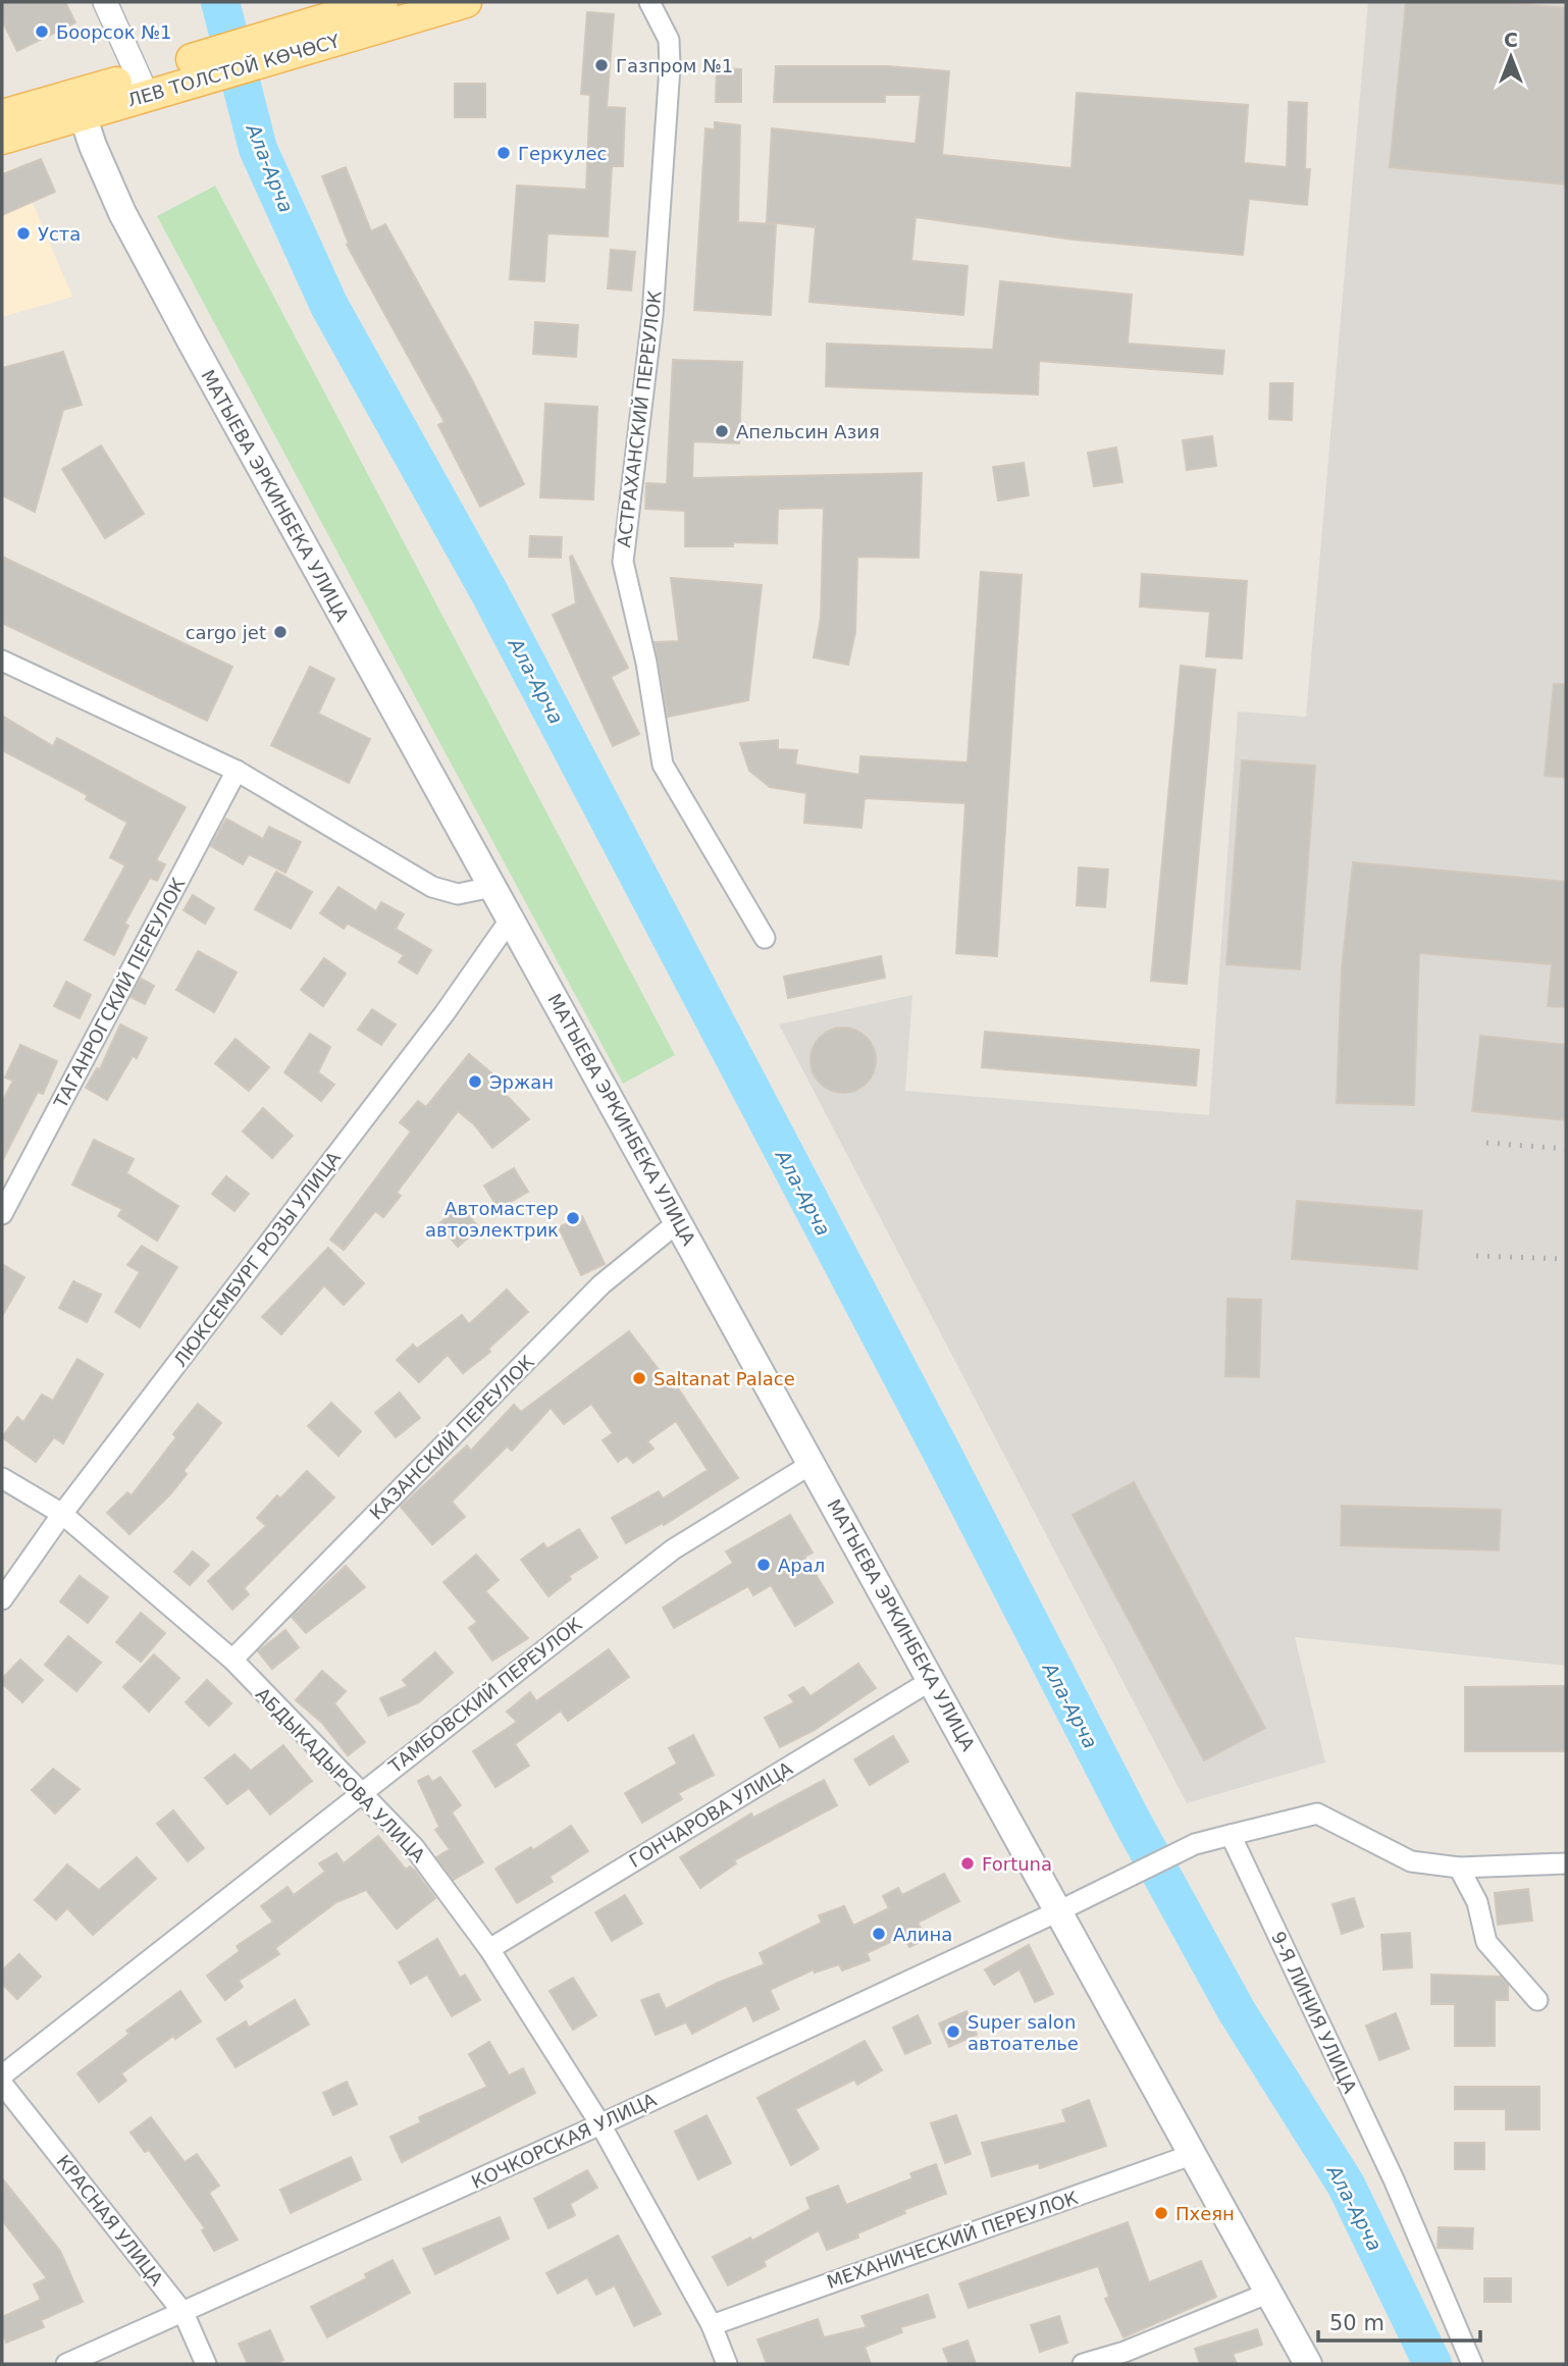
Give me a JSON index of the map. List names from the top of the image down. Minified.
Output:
{"streets":{"main road":["ЛЕВ ТОЛСТОЙ КӨЧӨСҮ","МАТЫЕВА ЭРКИНБЕКА УЛИЦА"],"street":["АСТРАХАНСКИЙ ПЕРЕУЛОК","ТАГАНРОГСКИЙ ПЕРЕУЛОК","ЛЮКСЕМБУРГ РОЗЫ УЛИЦА","КАЗАНСКИЙ ПЕРЕУЛОК","ТАМБОВСКИЙ ПЕРЕУЛОК","АБДЫКАДЫРОВА УЛИЦА","ГОНЧАРОВА УЛИЦА","9-Я ЛИНИЯ УЛИЦА","КОЧКОРСКАЯ УЛИЦА","КРАСНАЯ УЛИЦА","МЕХАНИЧЕСКИЙ ПЕРЕУЛОК"]},"crossings":[["ЛЕВ ТОЛСТОЙ КӨЧӨСҮ","МАТЫЕВА ЭРКИНБЕКА УЛИЦА"],["МАТЫЕВА ЭРКИНБЕКА УЛИЦА","ЛЮКСЕМБУРГ РОЗЫ УЛИЦА"],["МАТЫЕВА ЭРКИНБЕКА УЛИЦА","КАЗАНСКИЙ ПЕРЕУЛОК"],["МАТЫЕВА ЭРКИНБЕКА УЛИЦА","ТАМБОВСКИЙ ПЕРЕУЛОК"],["МАТЫЕВА ЭРКИНБЕКА УЛИЦА","ГОНЧАРОВА УЛИЦА"],["МАТЫЕВА ЭРКИНБЕКА УЛИЦА","КОЧКОРСКАЯ УЛИЦА"],["МАТЫЕВА ЭРКИНБЕКА УЛИЦА","МЕХАНИЧЕСКИЙ ПЕРЕУЛОК"],["ЛЮКСЕМБУРГ РОЗЫ УЛИЦА","АБДЫКАДЫРОВА УЛИЦА"],["КАЗАНСКИЙ ПЕРЕУЛОК","АБДЫКАДЫРОВА УЛИЦА"],["ТАМБОВСКИЙ ПЕРЕУЛОК","АБДЫКАДЫРОВА УЛИЦА"],["АБДЫКАДЫРОВА УЛИЦА","ГОНЧАРОВА УЛИЦА"],["АБДЫКАДЫРОВА УЛИЦА","КОЧКОРСКАЯ УЛИЦА"],["АБДЫКАДЫРОВА УЛИЦА","МЕХАНИЧЕСКИЙ ПЕРЕУЛОК"],["КОЧКОРСКАЯ УЛИЦА","КРАСНАЯ УЛИЦА"]],"water":["Ала-Арча"],"places":["Боорсок №1","Газпром №1","Геркулес","Уста","Апельсин Азия","cargo jet","Эржан","Автомастер автоэлектрик","Saltanat Palace","Арал","Fortuna","Алина","Super salon автоателье","Пхеян"],"scale_bar":"50 m","north":"top"}
